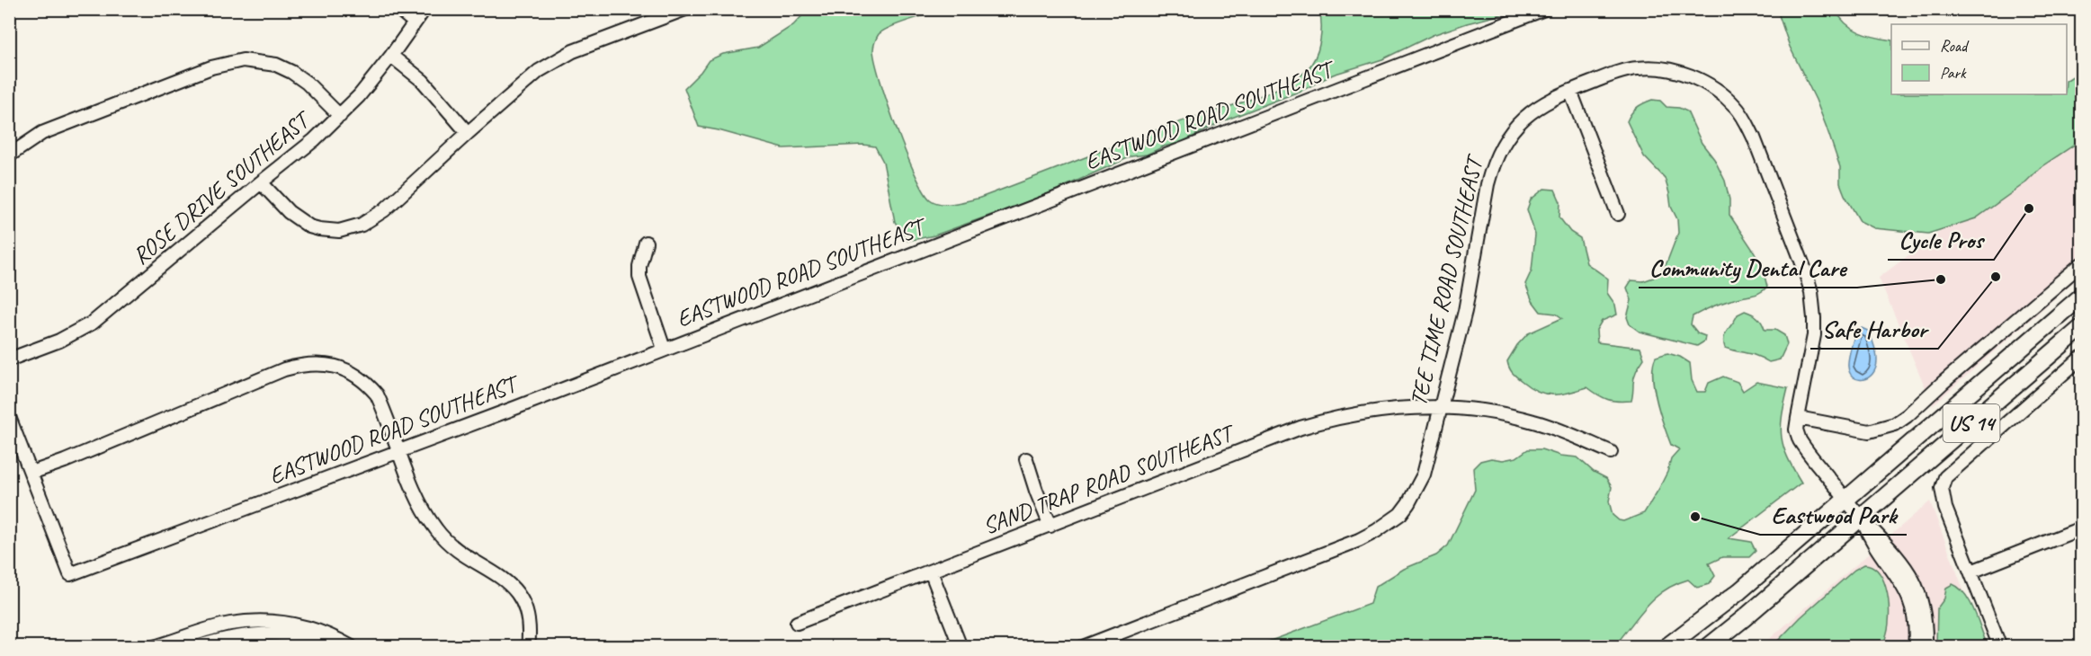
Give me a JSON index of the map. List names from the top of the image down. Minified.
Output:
{"streets":{"main road":["US 14"],"street":["EASTWOOD ROAD SOUTHEAST","ROSE DRIVE SOUTHEAST","TEE TIME ROAD SOUTHEAST","SAND TRAP ROAD SOUTHEAST"]},"crossings":[["TEE TIME ROAD SOUTHEAST","SAND TRAP ROAD SOUTHEAST"]],"places":["Cycle Pros","Safe Harbor","Community Dental Care","Eastwood Park"],"legend":["Road","Park"]}
